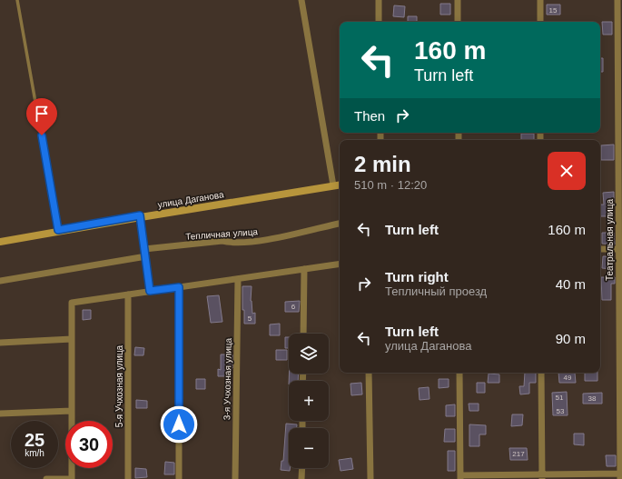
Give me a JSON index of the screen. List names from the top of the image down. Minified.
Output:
{"streets":{"main road":["улица Даганова"],"street":["Тепличная улица","Театральная улица","3-я Учхозная улица","5-я Учхозная улица"]},"house_numbers":["15","6","5","49","51","38","53","217"],"page":{"turn":["160 m","Turn left"],"then":"Then","heading":["2 min","510 m · 12:20"],"list":[{"name":"Turn left","value":"160 m"},{"name":"Turn right","note":"Тепличный проезд","value":"40 m"},{"name":"Turn left","note":"улица Даганова","value":"90 m"}],"map_buttons":["+","−"],"speed":"25 km/h","limit":"30"}}
